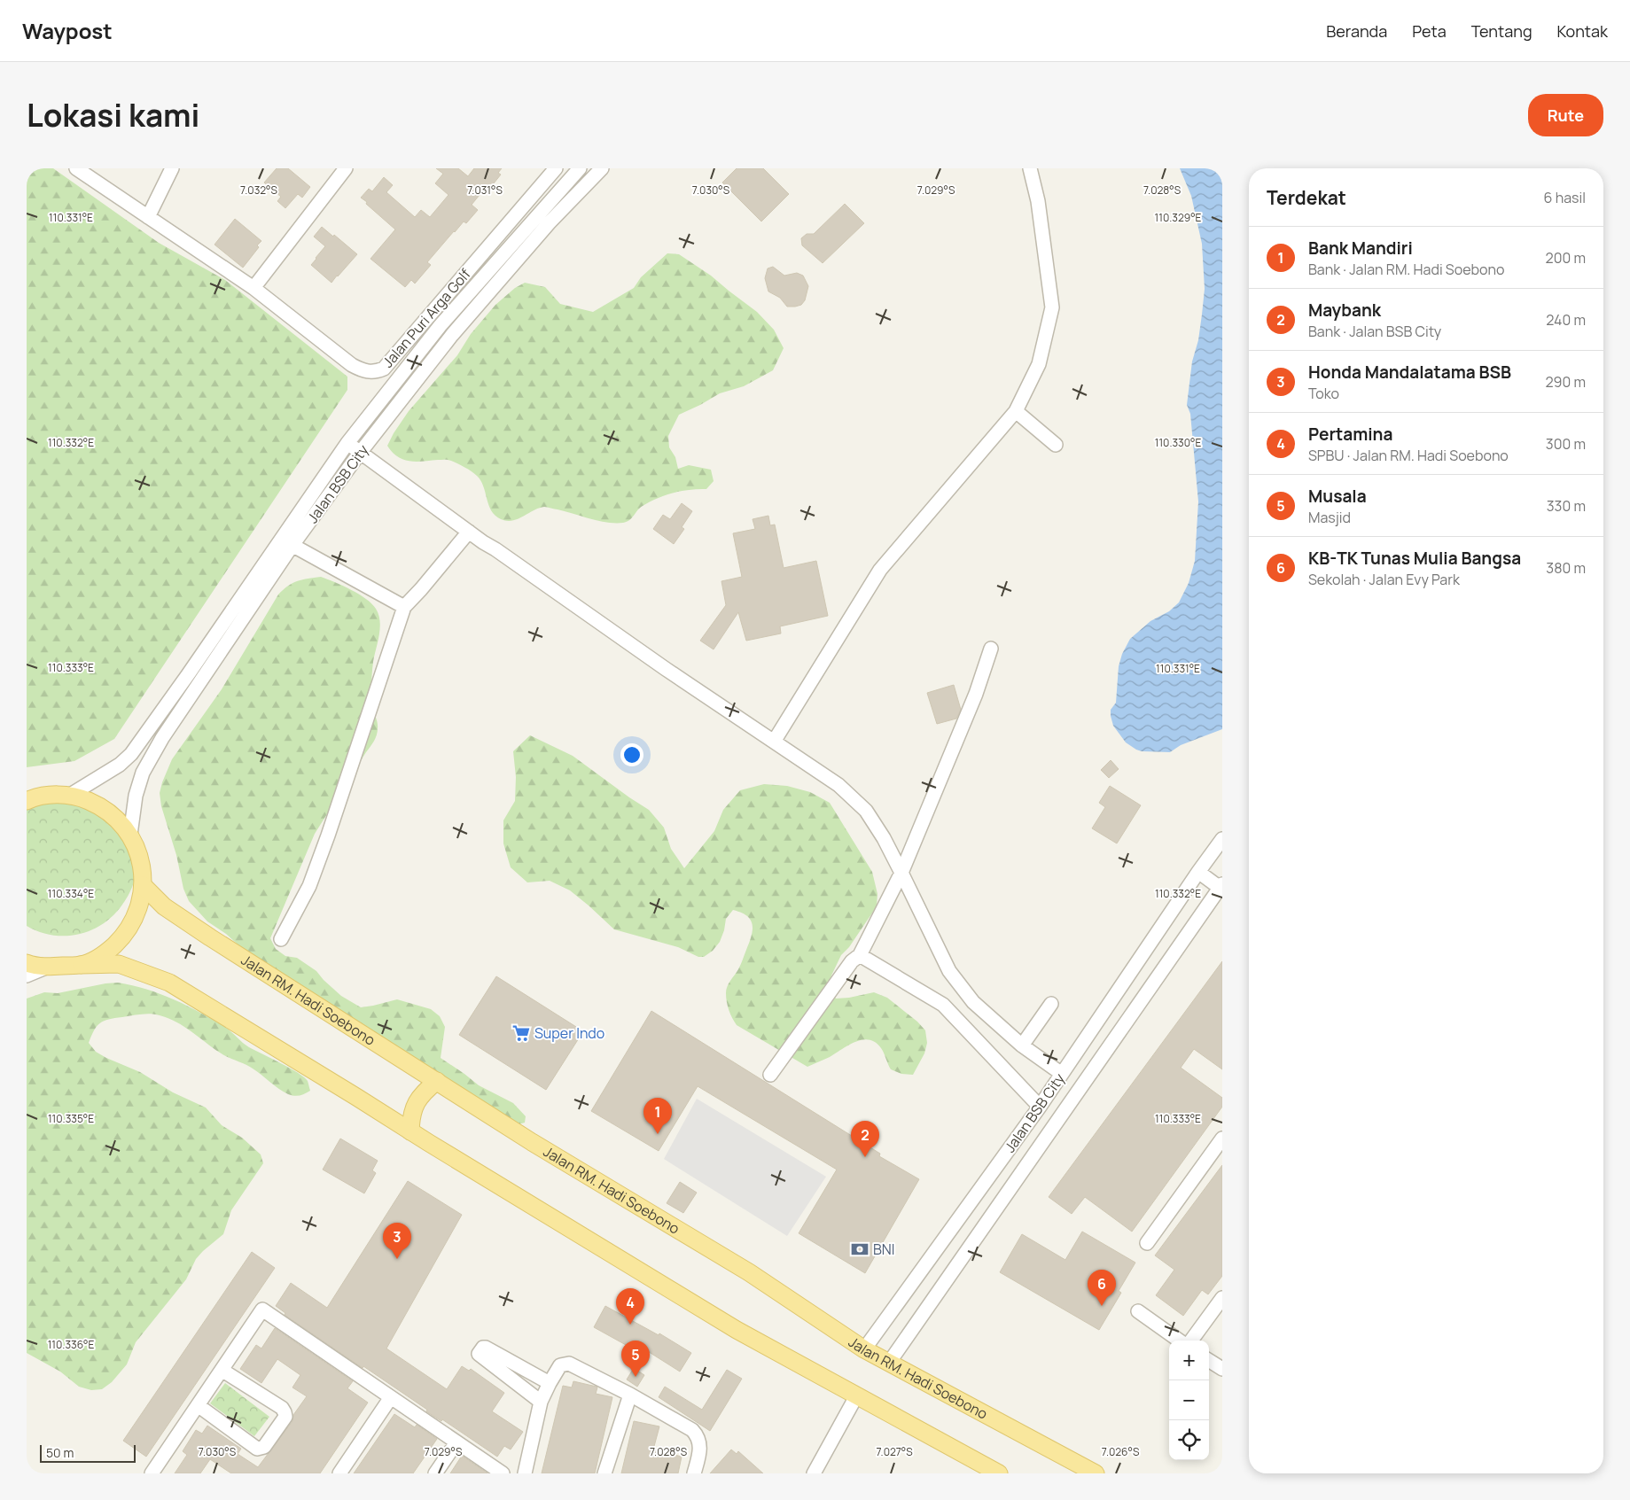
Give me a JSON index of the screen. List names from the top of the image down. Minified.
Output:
{"streets":{"main road":["Jalan RM. Hadi Soebono"],"street":["Jalan Puri Arga Golf","Jalan BSB City"]},"crossings":[["Jalan BSB City","Jalan RM. Hadi Soebono"]],"places":{"supermarket":["Super Indo"],"bank":["BNI"]},"scale_bar":"50 m","page":{"header":"Waypost","nav":["Beranda","Peta","Tentang","Kontak"],"title":"Lokasi kami","buttons":"Rute","heading":["Terdekat","6 hasil"],"list":[{"mark":"1","name":"Bank Mandiri","note":"Bank · Jalan RM. Hadi Soebono","value":"200 m"},{"mark":"2","name":"Maybank","note":"Bank · Jalan BSB City","value":"240 m"},{"mark":"3","name":"Honda Mandalatama BSB","note":"Toko","value":"290 m"},{"mark":"4","name":"Pertamina","note":"SPBU · Jalan RM. Hadi Soebono","value":"300 m"},{"mark":"5","name":"Musala","note":"Masjid","value":"330 m"},{"mark":"6","name":"KB-TK Tunas Mulia Bangsa","note":"Sekolah · Jalan Evy Park","value":"380 m"}],"pins":["1","2","3","6","4","5"],"map_buttons":["+","−"],"scale":"50 m"},"coordinates":["7.030°S","7.029°S","7.028°S","7.032°S","7.031°S","110.331°E","110.329°E","110.332°E","110.330°E","110.333°E","110.334°E","110.335°E","110.336°E","7.027°S","7.026°S"]}
